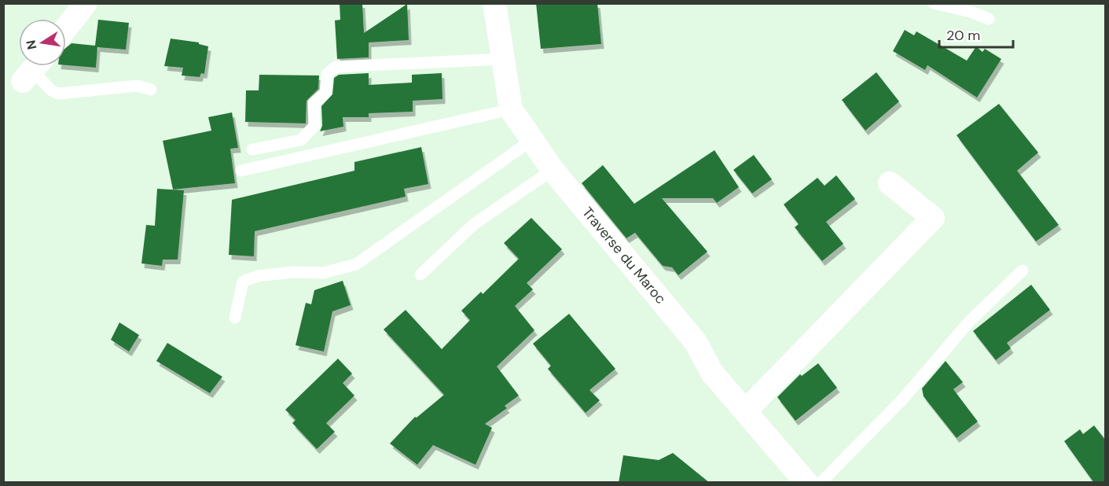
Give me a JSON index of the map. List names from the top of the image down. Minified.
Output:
{"streets":{"street":["Traverse du Maroc"]},"scale_bar":"20 m","north":"left"}
